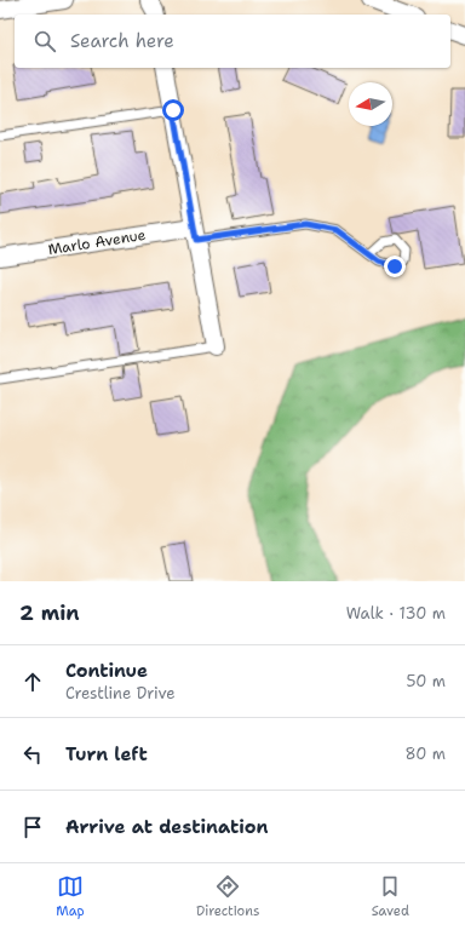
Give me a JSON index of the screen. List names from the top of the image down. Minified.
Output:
{"streets":{"street":["Marlo Avenue"]},"north":"left","page":{"search":"Search here","heading":["2 min","Walk · 130 m"],"list":[["Continue","Crestline Drive","50 m"],["Turn left","80 m"],"Arrive at destination"],"nav":["Map","Directions","Saved"]}}
